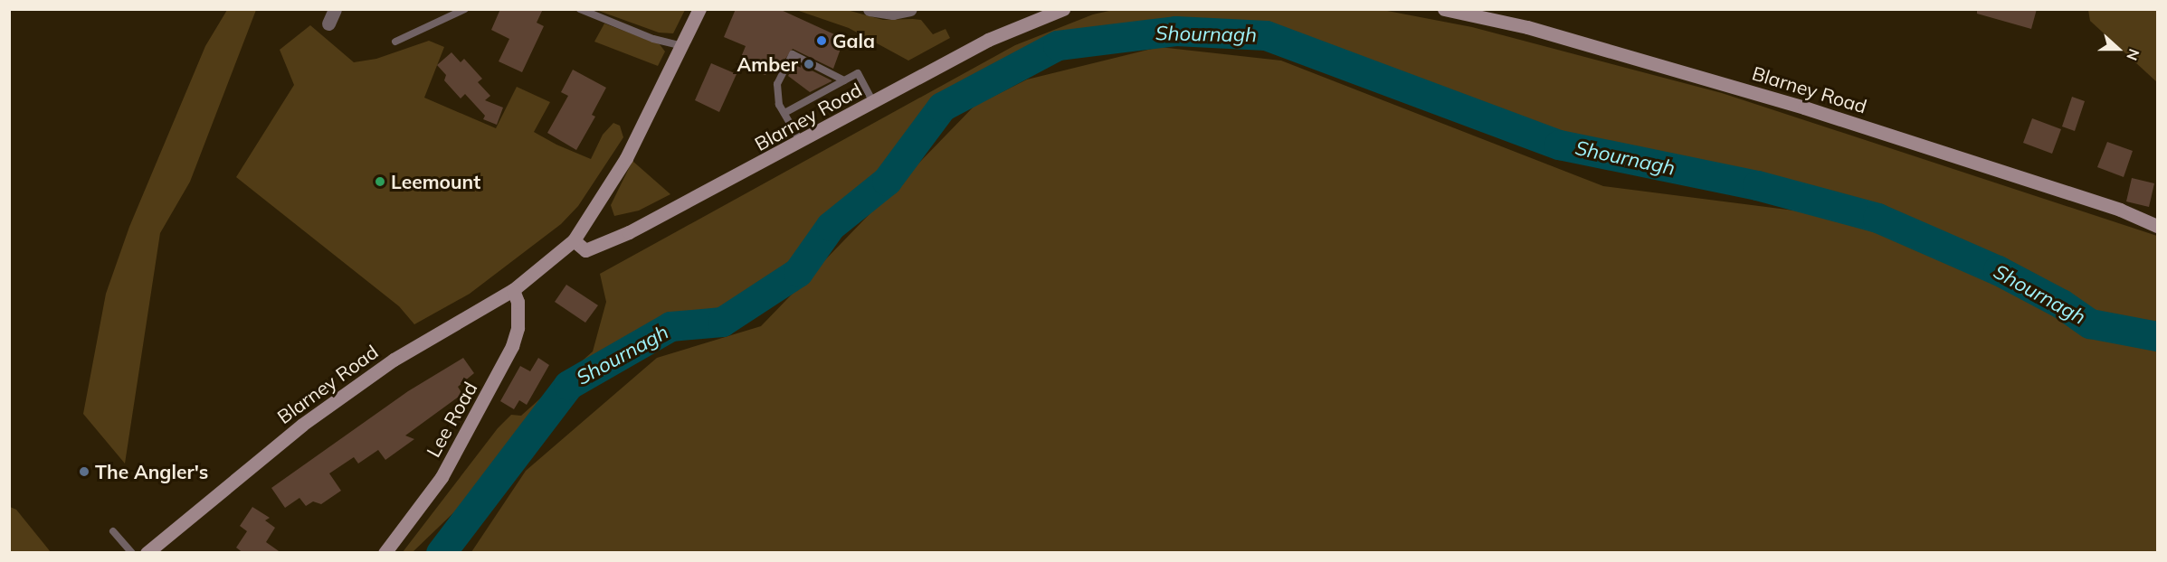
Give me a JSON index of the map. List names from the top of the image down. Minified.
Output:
{"streets":{"main road":["Blarney Road","Lee Road"]},"crossings":[["Blarney Road","Lee Road"]],"water":["Shournagh"],"places":["Gala","Amber","Leemount","The Angler's"],"north":"right"}
